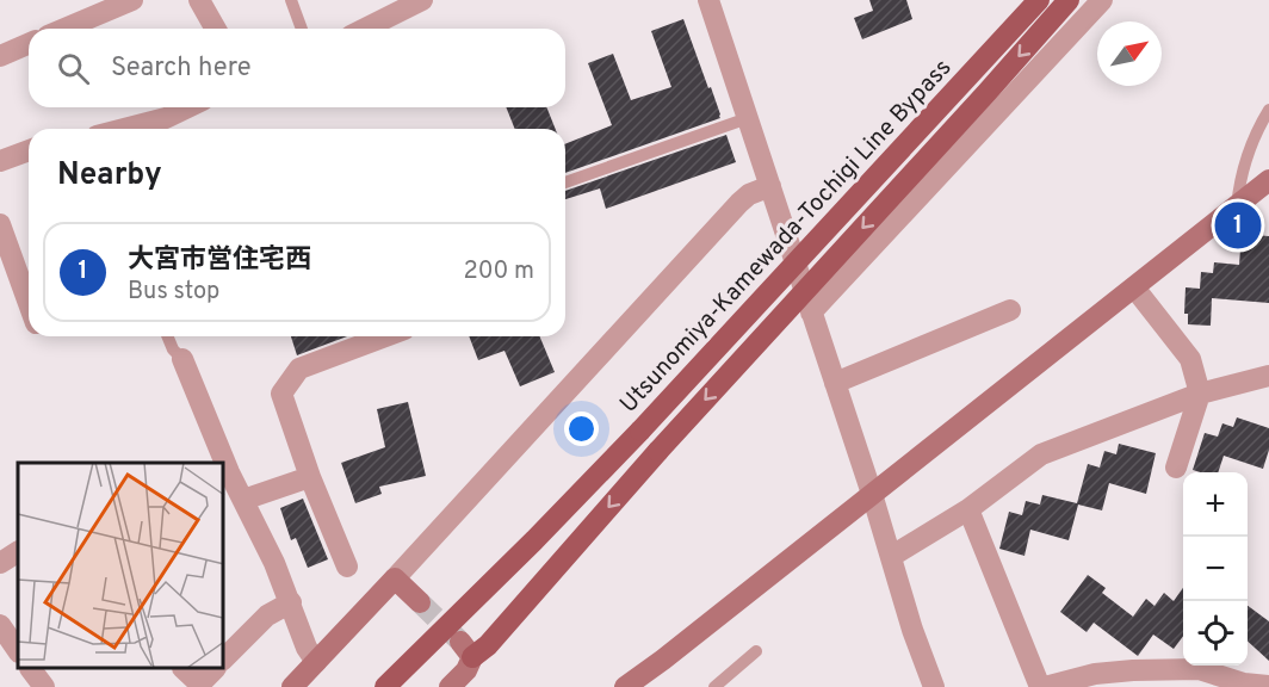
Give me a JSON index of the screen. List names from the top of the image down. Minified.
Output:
{"streets":{"main road":["Utsunomiya-Kamewada-Tochigi Line Bypass"]},"north":"top right","page":{"search":"Search here","heading":"Nearby","pins":"1","list":[{"mark":"1","name":"大宮市営住宅西","note":"Bus stop","value":"200 m"}],"map_buttons":["+","−"]}}
